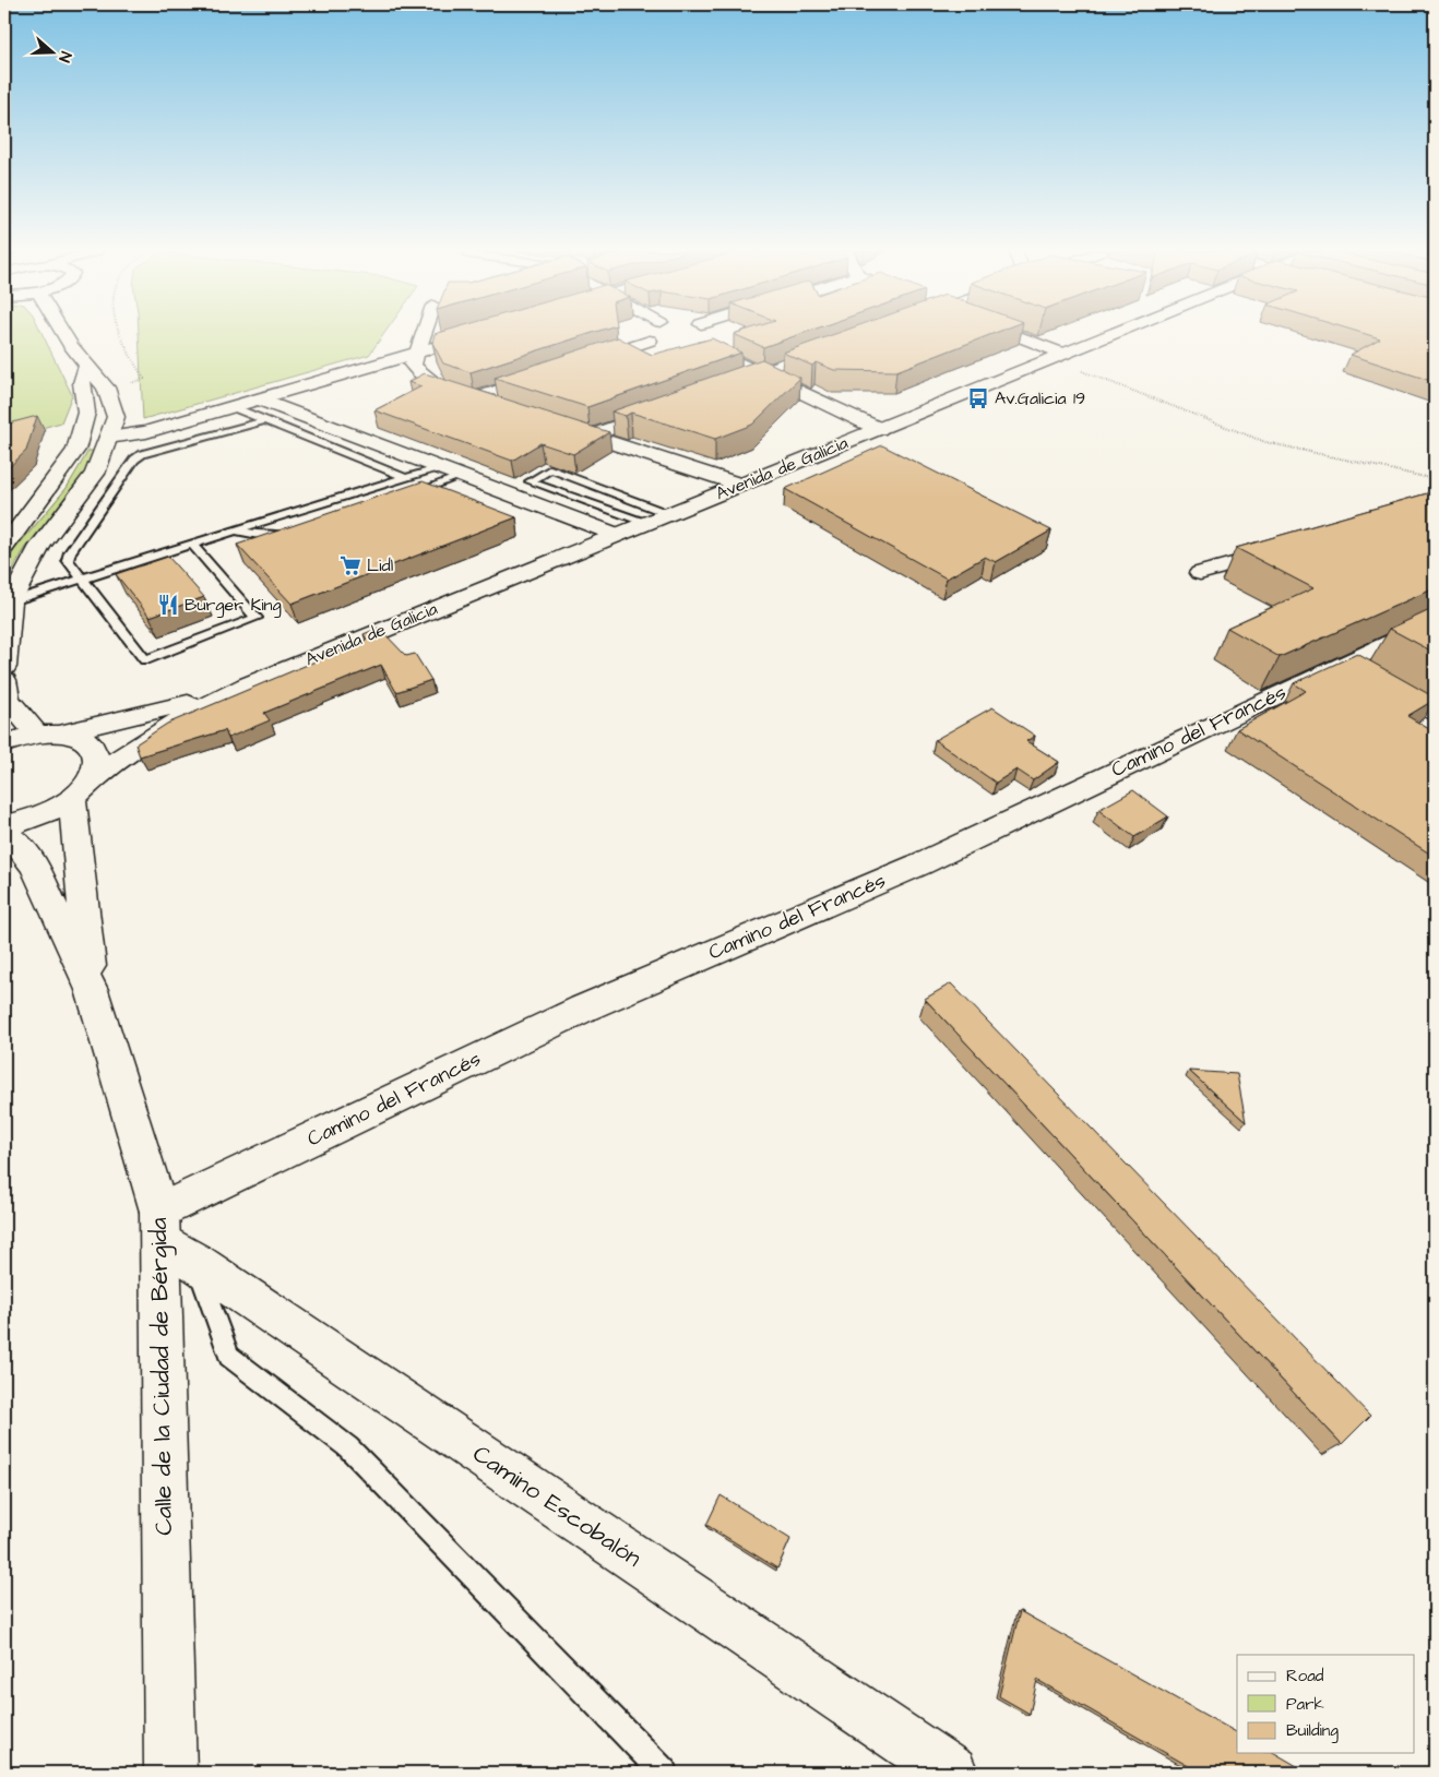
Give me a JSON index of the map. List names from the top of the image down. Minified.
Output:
{"streets":{"street":["Avenida de Galicia","Camino del Francés","Calle de la Ciudad de Bérgida","Camino Escobalón"]},"crossings":[["Avenida de Galicia","Calle de la Ciudad de Bérgida"],["Camino del Francés","Calle de la Ciudad de Bérgida"],["Camino del Francés","Camino Escobalón"],["Calle de la Ciudad de Bérgida","Camino Escobalón"]],"places":{"bus stop":["Av.Galicia 19"],"supermarket":["Lidl"],"restaurant":["Burger King"]},"legend":["Road","Park","Building"],"north":"right"}
